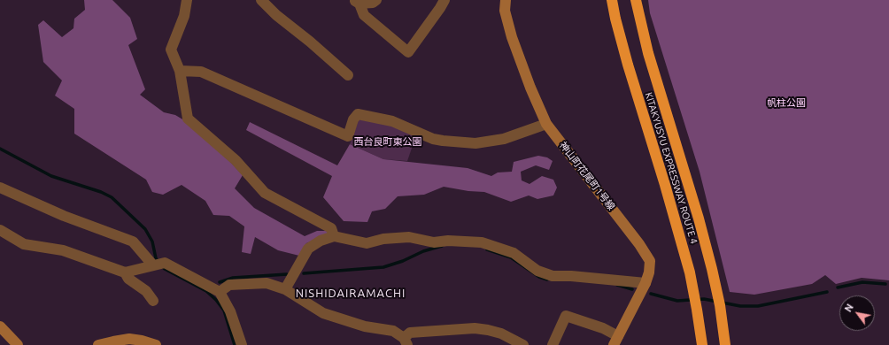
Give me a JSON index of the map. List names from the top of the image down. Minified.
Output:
{"streets":{"highway":["KITAKYUSYU EXPRESSWAY ROUTE 4"],"street":["神山町花尾町1号線"]},"districts":["NISHIDAIRAMACHI"],"parks":["帆柱公園","西台良町東公園"],"north":"top left"}
